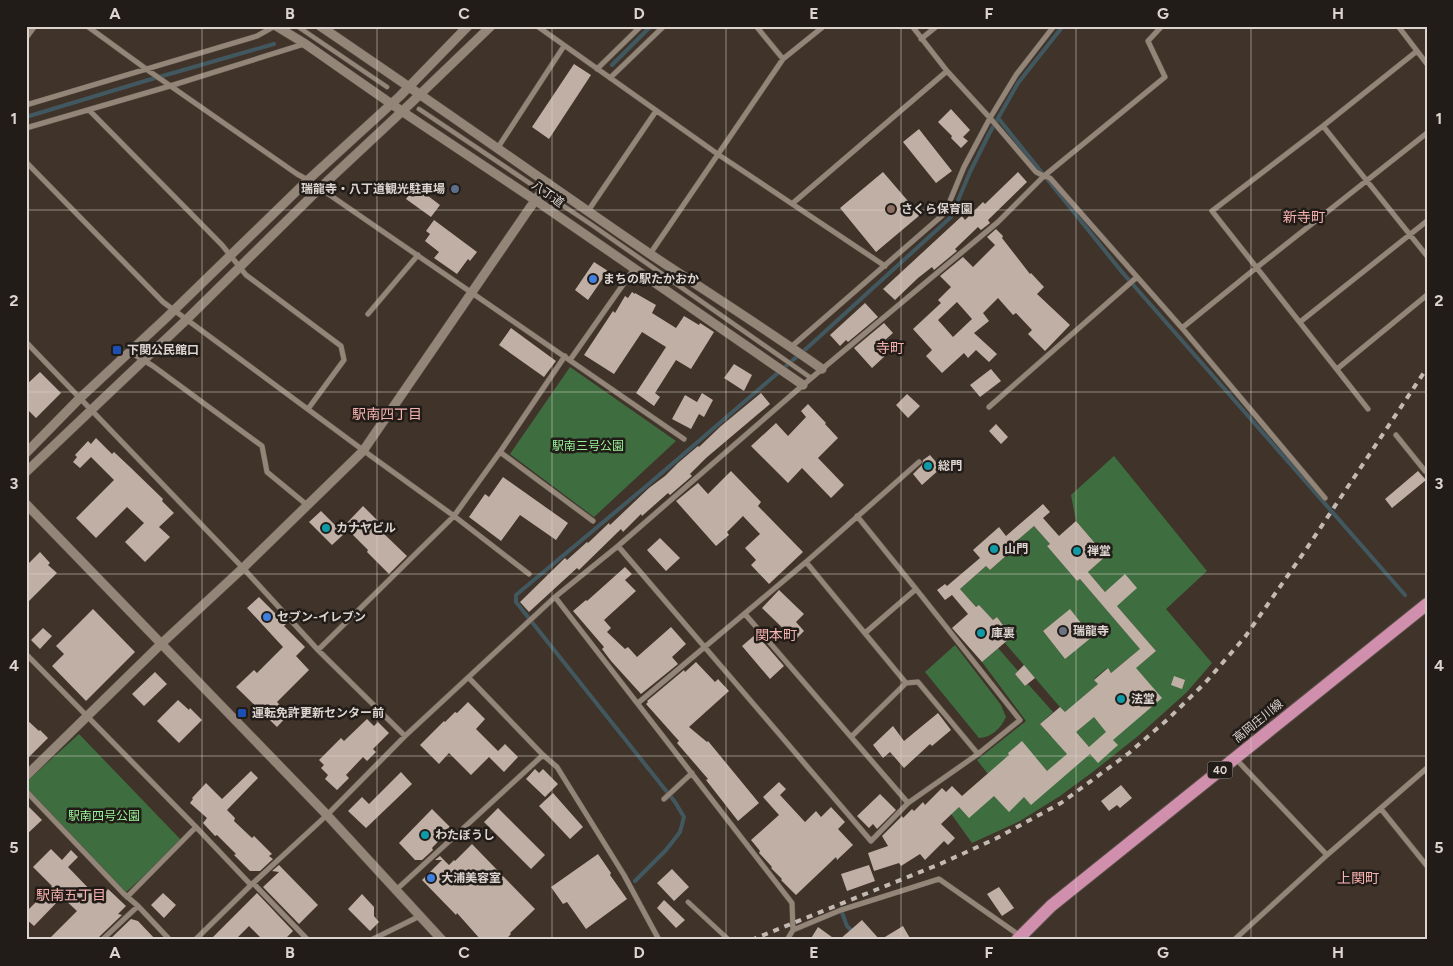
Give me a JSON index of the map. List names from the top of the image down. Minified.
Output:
{"streets":{"main road":["高岡庄川線","40"],"street":["八丁道"]},"districts":["新寺町","寺町","駅南四丁目","関本町","上関町","駅南五丁目"],"parks":["駅南三号公園","駅南四号公園"],"places":{"other":["瑞龍寺・八丁道観光駐車場","さくら保育園","まちの駅たかおか","総門","カナヤビル","山門","禅堂","セブン-イレブン","瑞龍寺","庫裏","法堂","わたぼうし","大浦美容室"],"transit":["下関公民館口","運転免許更新センター前"]},"grid":{"columns":["A","B","C","D","E","F","G","H"],"rows":["1","2","3","4","5"]}}
